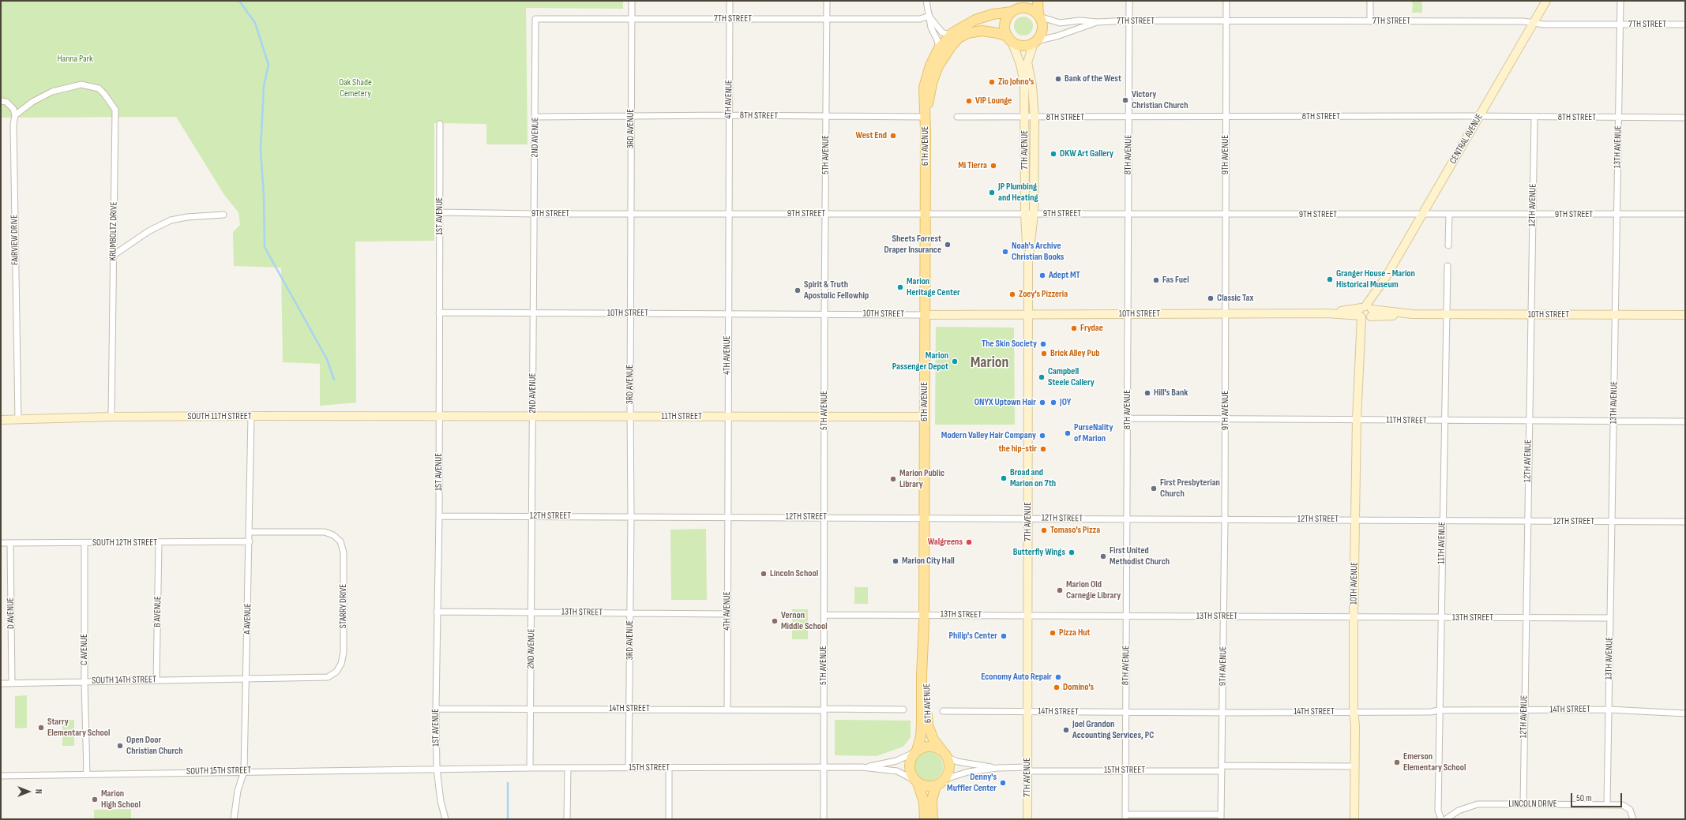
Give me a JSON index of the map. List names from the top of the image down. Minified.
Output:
{"streets":{"main road":["6TH AVENUE"],"street":["7TH STREET","4TH AVENUE","8TH STREET","3RD AVENUE","2ND AVENUE","CENTRAL AVENUE","13TH AVENUE","7TH AVENUE","5TH AVENUE","8TH AVENUE","9TH AVENUE","12TH AVENUE","9TH STREET","1ST AVENUE","KRUMBOLTZ DRIVE","FAIRVIEW DRIVE","10TH STREET","SOUTH 11TH STREET","11TH STREET","12TH STREET","SOUTH 12TH STREET","11TH AVENUE","10TH AVENUE","STARRY DRIVE","B AVENUE","13TH STREET","D AVENUE","A AVENUE","C AVENUE","SOUTH 14TH STREET","14TH STREET","15TH STREET","SOUTH 15TH STREET","LINCOLN DRIVE"]},"crossings":[["7TH STREET","4TH AVENUE"],["7TH STREET","3RD AVENUE"],["7TH STREET","2ND AVENUE"],["7TH STREET","CENTRAL AVENUE"],["7TH STREET","6TH AVENUE"],["7TH STREET","13TH AVENUE"],["7TH STREET","7TH AVENUE"],["7TH STREET","5TH AVENUE"],["7TH STREET","8TH AVENUE"],["7TH STREET","9TH AVENUE"],["4TH AVENUE","8TH STREET"],["4TH AVENUE","9TH STREET"],["4TH AVENUE","10TH STREET"],["4TH AVENUE","11TH STREET"],["4TH AVENUE","12TH STREET"],["4TH AVENUE","13TH STREET"],["4TH AVENUE","14TH STREET"],["8TH STREET","3RD AVENUE"],["8TH STREET","2ND AVENUE"],["8TH STREET","CENTRAL AVENUE"],["8TH STREET","6TH AVENUE"],["8TH STREET","13TH AVENUE"],["8TH STREET","7TH AVENUE"],["8TH STREET","5TH AVENUE"],["8TH STREET","8TH AVENUE"],["8TH STREET","9TH AVENUE"],["8TH STREET","12TH AVENUE"],["3RD AVENUE","9TH STREET"],["3RD AVENUE","10TH STREET"],["3RD AVENUE","11TH STREET"],["3RD AVENUE","12TH STREET"],["3RD AVENUE","13TH STREET"],["3RD AVENUE","14TH STREET"],["3RD AVENUE","15TH STREET"],["2ND AVENUE","9TH STREET"],["2ND AVENUE","10TH STREET"],["2ND AVENUE","11TH STREET"],["2ND AVENUE","12TH STREET"],["2ND AVENUE","13TH STREET"],["2ND AVENUE","14TH STREET"],["2ND AVENUE","15TH STREET"],["CENTRAL AVENUE","9TH STREET"],["CENTRAL AVENUE","10TH STREET"],["CENTRAL AVENUE","10TH AVENUE"],["6TH AVENUE","7TH AVENUE"],["6TH AVENUE","9TH STREET"],["6TH AVENUE","10TH STREET"],["6TH AVENUE","11TH STREET"],["6TH AVENUE","12TH STREET"],["6TH AVENUE","13TH STREET"],["6TH AVENUE","15TH STREET"],["13TH AVENUE","9TH STREET"],["13TH AVENUE","10TH STREET"],["13TH AVENUE","11TH STREET"],["13TH AVENUE","12TH STREET"],["13TH AVENUE","13TH STREET"],["13TH AVENUE","14TH STREET"],["13TH AVENUE","LINCOLN DRIVE"],["7TH AVENUE","9TH STREET"],["7TH AVENUE","10TH STREET"],["7TH AVENUE","12TH STREET"],["7TH AVENUE","13TH STREET"],["7TH AVENUE","14TH STREET"],["7TH AVENUE","15TH STREET"],["5TH AVENUE","9TH STREET"],["5TH AVENUE","10TH STREET"],["5TH AVENUE","11TH STREET"],["5TH AVENUE","12TH STREET"],["5TH AVENUE","13TH STREET"],["5TH AVENUE","14TH STREET"],["5TH AVENUE","15TH STREET"],["8TH AVENUE","9TH STREET"],["8TH AVENUE","10TH STREET"],["8TH AVENUE","11TH STREET"],["8TH AVENUE","12TH STREET"],["8TH AVENUE","13TH STREET"],["8TH AVENUE","14TH STREET"],["8TH AVENUE","15TH STREET"],["9TH AVENUE","9TH STREET"],["9TH AVENUE","10TH STREET"],["9TH AVENUE","11TH STREET"],["9TH AVENUE","12TH STREET"],["9TH AVENUE","13TH STREET"],["9TH AVENUE","14TH STREET"],["9TH AVENUE","15TH STREET"],["12TH AVENUE","9TH STREET"],["12TH AVENUE","10TH STREET"],["12TH AVENUE","11TH STREET"],["12TH AVENUE","12TH STREET"],["12TH AVENUE","13TH STREET"],["12TH AVENUE","14TH STREET"],["12TH AVENUE","LINCOLN DRIVE"],["9TH STREET","1ST AVENUE"],["1ST AVENUE","10TH STREET"],["1ST AVENUE","SOUTH 11TH STREET"],["1ST AVENUE","11TH STREET"],["1ST AVENUE","12TH STREET"],["1ST AVENUE","13TH STREET"],["1ST AVENUE","14TH STREET"],["1ST AVENUE","15TH STREET"],["1ST AVENUE","SOUTH 15TH STREET"],["KRUMBOLTZ DRIVE","FAIRVIEW DRIVE"],["KRUMBOLTZ DRIVE","SOUTH 11TH STREET"],["FAIRVIEW DRIVE","SOUTH 11TH STREET"],["10TH STREET","11TH AVENUE"],["10TH STREET","10TH AVENUE"],["SOUTH 11TH STREET","11TH STREET"],["SOUTH 11TH STREET","A AVENUE"],["11TH STREET","11TH AVENUE"],["11TH STREET","10TH AVENUE"],["12TH STREET","11TH AVENUE"],["12TH STREET","10TH AVENUE"],["SOUTH 12TH STREET","B AVENUE"],["SOUTH 12TH STREET","D AVENUE"],["SOUTH 12TH STREET","A AVENUE"],["SOUTH 12TH STREET","C AVENUE"],["11TH AVENUE","13TH STREET"],["11TH AVENUE","14TH STREET"],["10TH AVENUE","13TH STREET"],["10TH AVENUE","14TH STREET"],["10TH AVENUE","15TH STREET"],["STARRY DRIVE","A AVENUE"],["STARRY DRIVE","SOUTH 14TH STREET"],["B AVENUE","SOUTH 14TH STREET"],["D AVENUE","SOUTH 14TH STREET"],["A AVENUE","SOUTH 14TH STREET"],["A AVENUE","SOUTH 15TH STREET"],["C AVENUE","SOUTH 14TH STREET"],["C AVENUE","SOUTH 15TH STREET"],["15TH STREET","SOUTH 15TH STREET"]],"districts":["Marion"],"parks":["Hanna Park","Oak Shade Cemetery"],"places":["Bank of the West","Zio Johno's","Victory Christian Church","VIP Lounge","West End","DKW Art Gallery","Mi Tierra","JP Plumbing and Heating","Sheets Forrest Draper Insurance","Noah's Archive Christian Books","Adept MT","Granger House - Marion Historical Museum","Fas Fuel","Marion Heritage Center","Spirit & Truth Apostolic Fellowhip","Zoey's Pizzeria","Classic Tax","Frydae","The Skin Society","Brick Alley Pub","Marion Passenger Depot","Campbell Steele Callery","Hill's Bank","ONYX Uptown Hair","JOY","PurseNality of Marion","Modern Valley Hair Company","the hip-stir","Broad and Marion on 7th","Marion Public Library","First Presbyterian Church","Tomaso's Pizza","Walgreens","Butterfly Wings","First United Methodist Church","Marion City Hall","Lincoln School","Marion Old Carnegie Library","Vernon Middle School","Pizza Hut","Philip's Center","Economy Auto Repair","Domino's","Starry Elementary School","Joel Grandon Accounting Services, PC","Open Door Christian Church","Emerson Elementary School","Denny's Muffler Center","Marion High School"],"scale_bar":"50 m","north":"right"}
